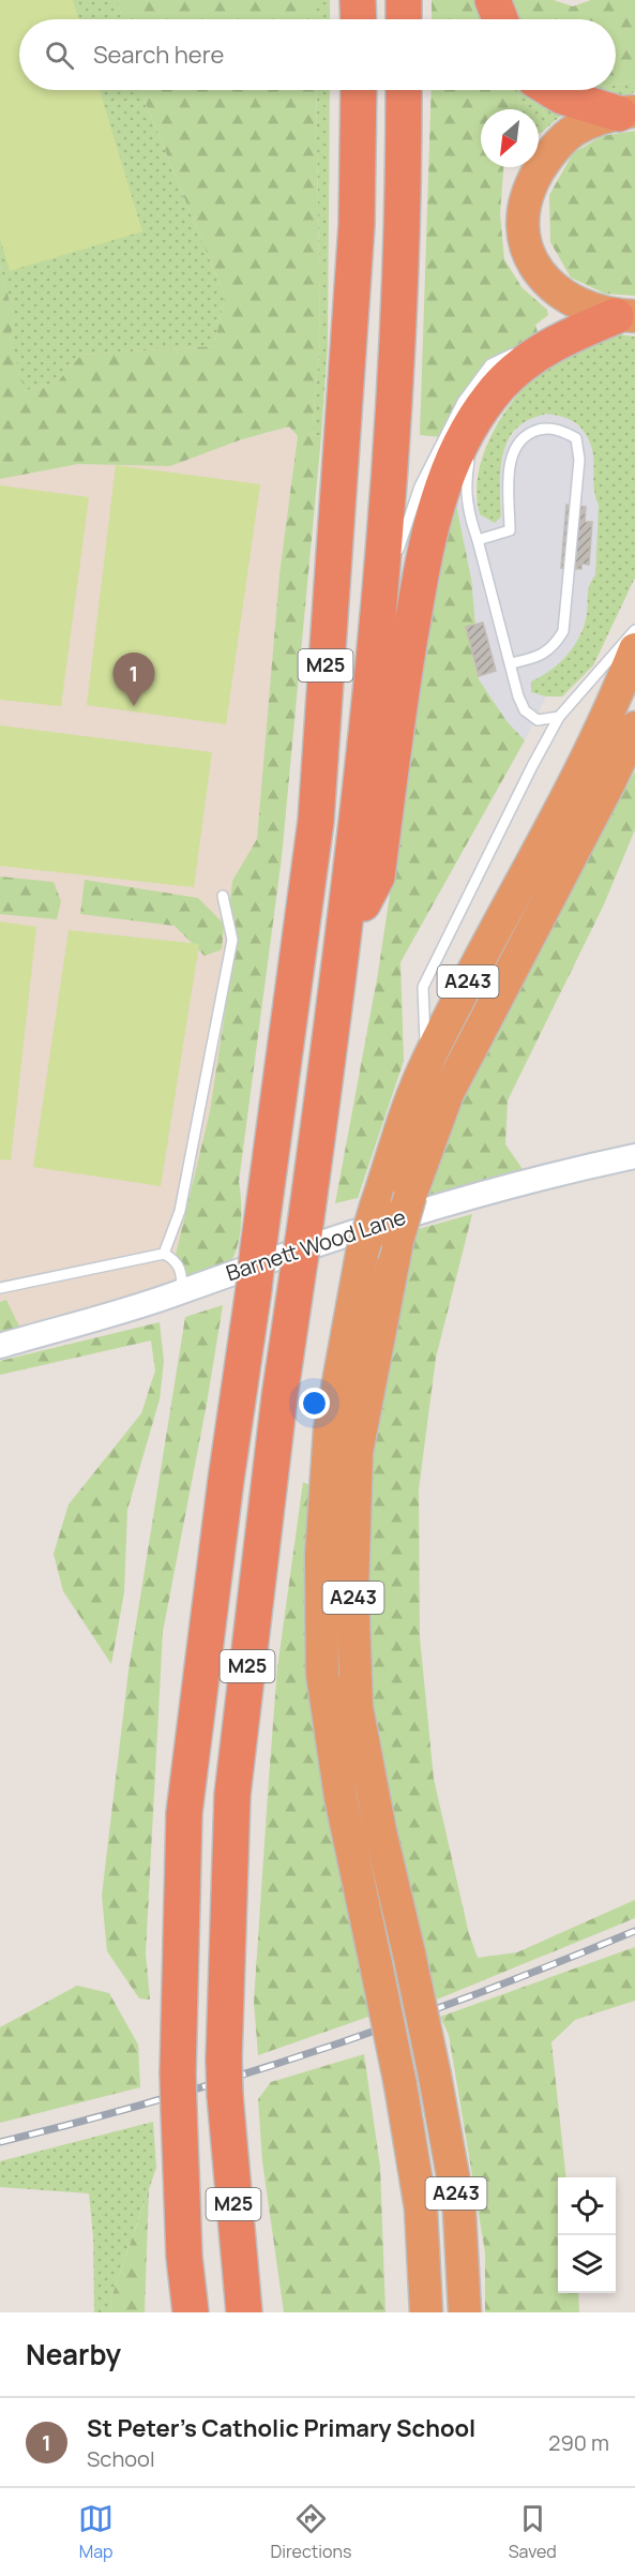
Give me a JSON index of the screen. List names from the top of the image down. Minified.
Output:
{"streets":{"highway":["M25","A243"],"street":["Barnett Wood Lane"]},"north":"bottom left","page":{"search":"Search here","pins":"1","heading":"Nearby","list":[{"mark":"1","name":"St Peter's Catholic Primary School","note":"School","value":"290 m"}],"nav":["Map","Directions","Saved"]}}
